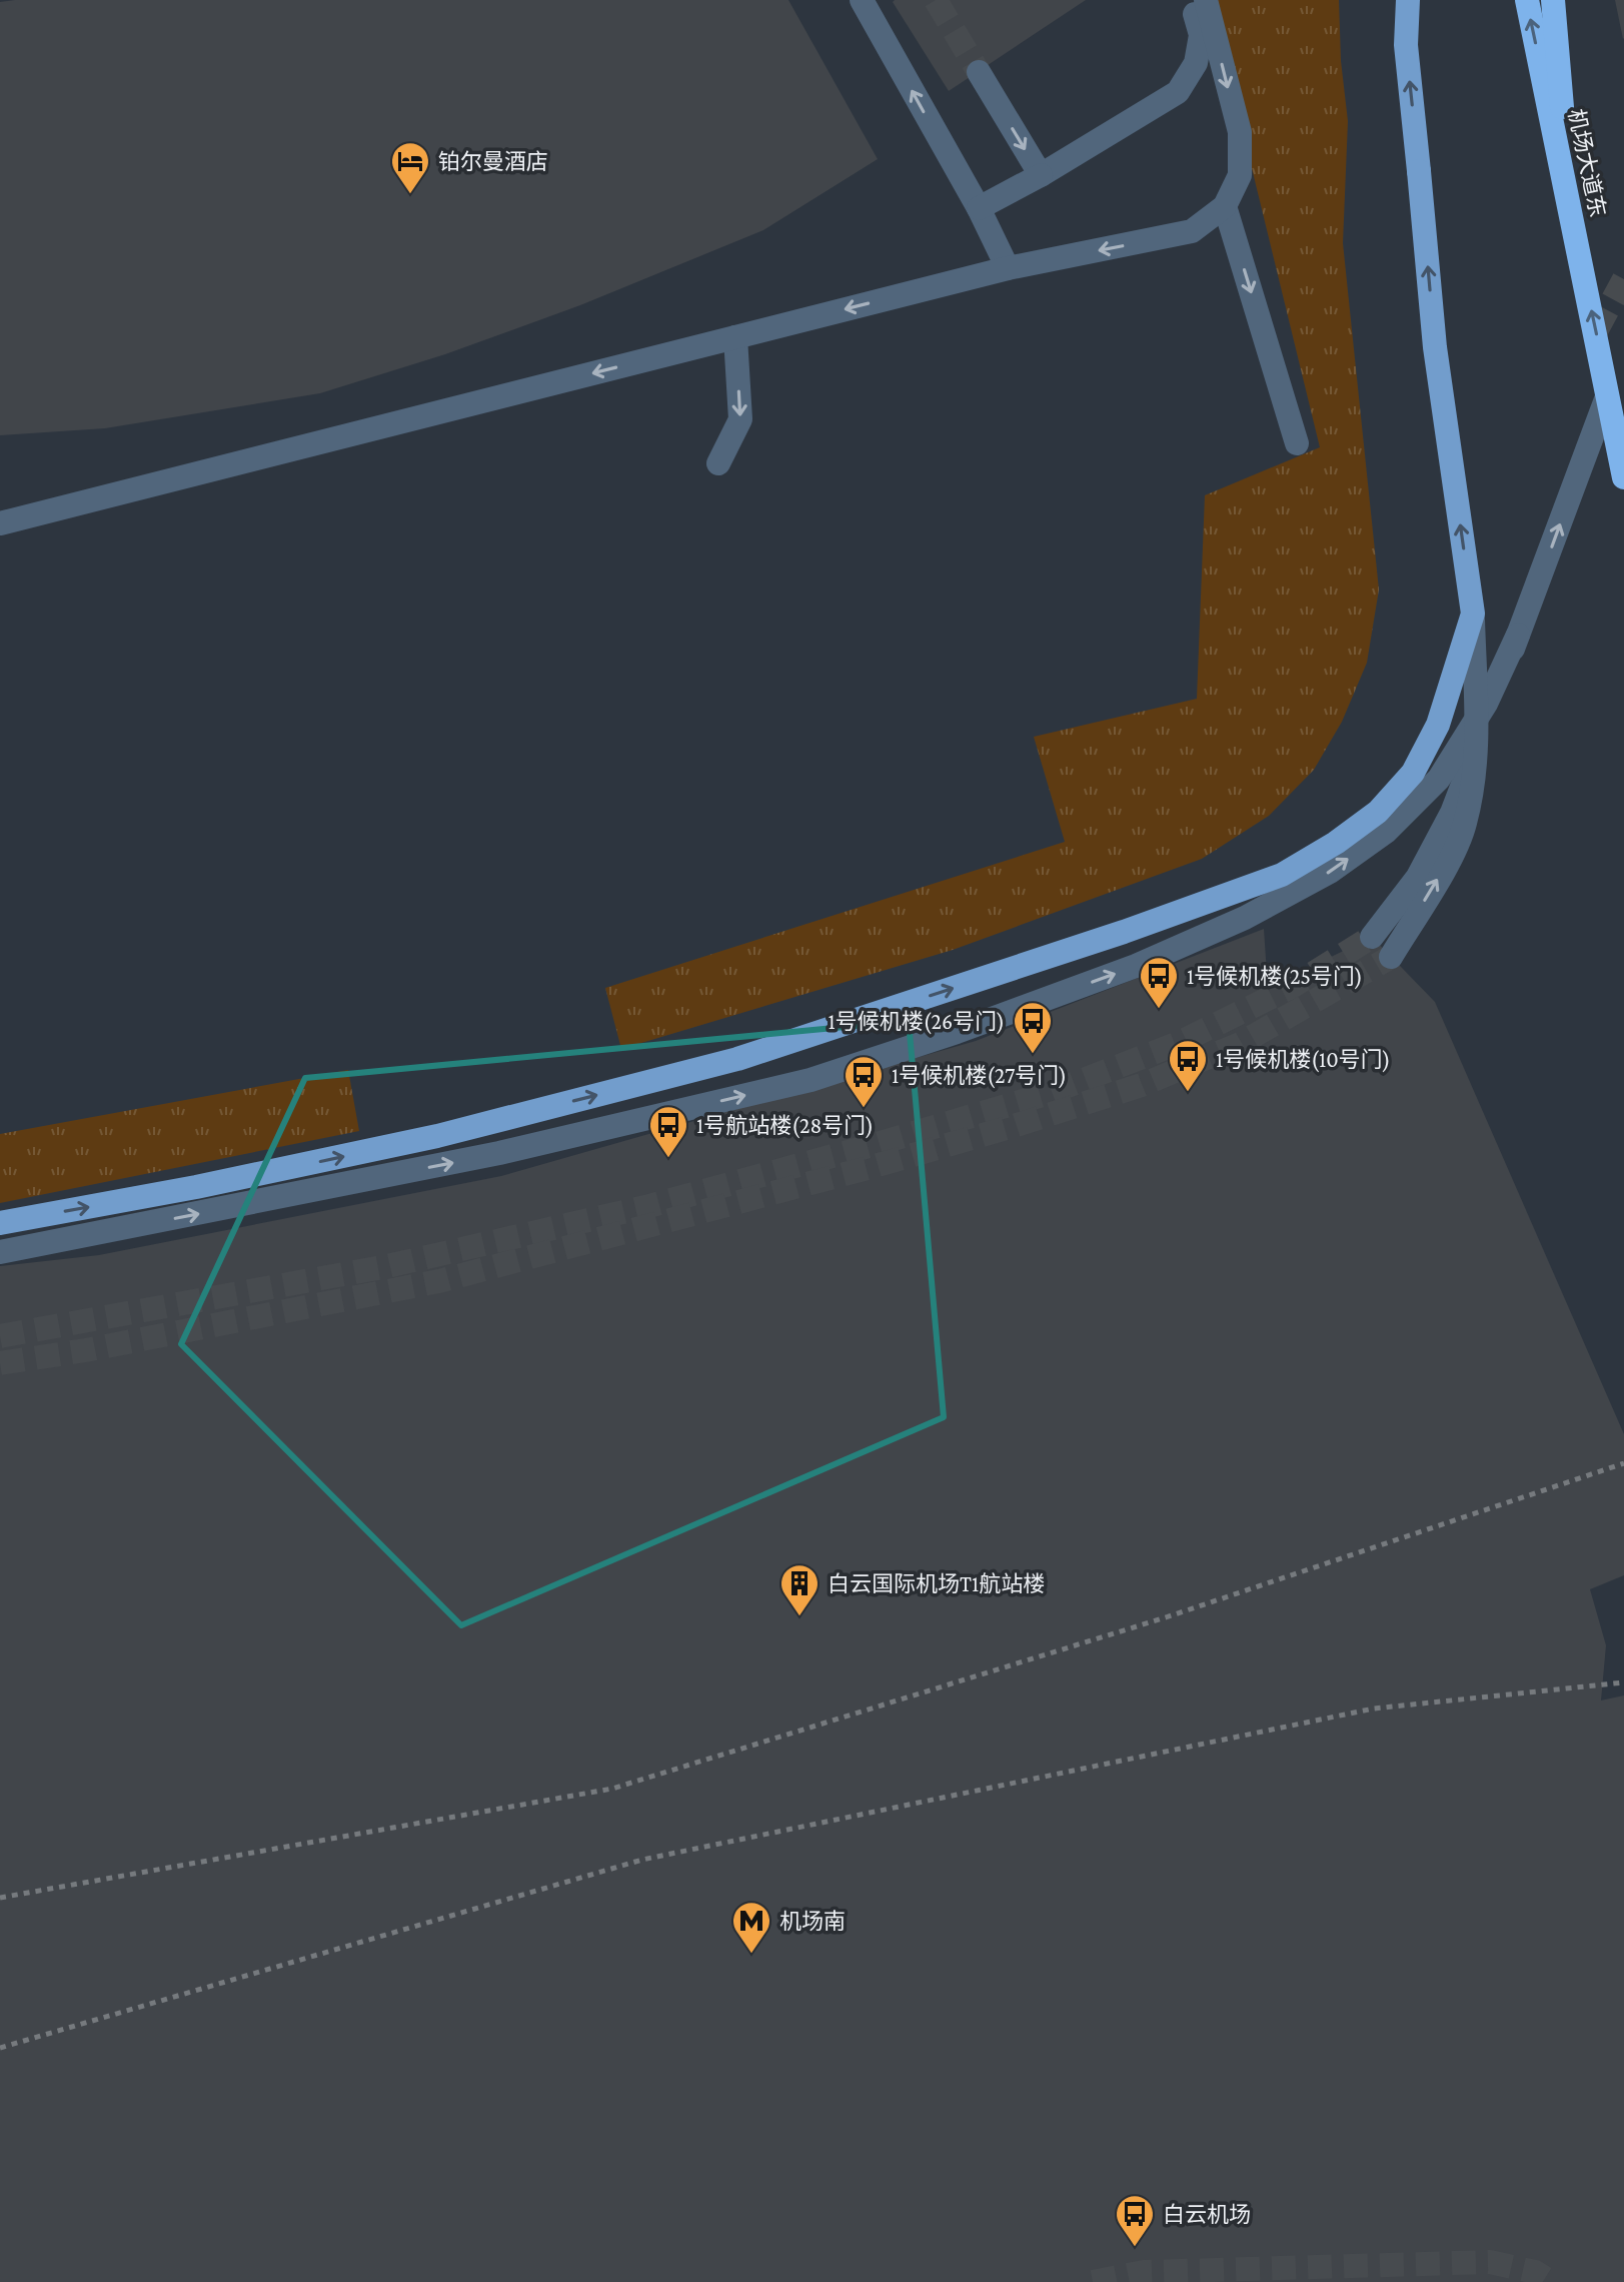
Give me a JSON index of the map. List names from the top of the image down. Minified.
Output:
{"streets":{"highway":["机场大道东"]},"places":{"hotel":["铂尔曼酒店"],"bus stop":["1号候机楼(25号门)","1号候机楼(26号门)","1号候机楼(10号门)","1号候机楼(27号门)","1号航站楼(28号门)","白云机场"],"building":["白云国际机场T1航站楼"],"metro station":["机场南"]}}
